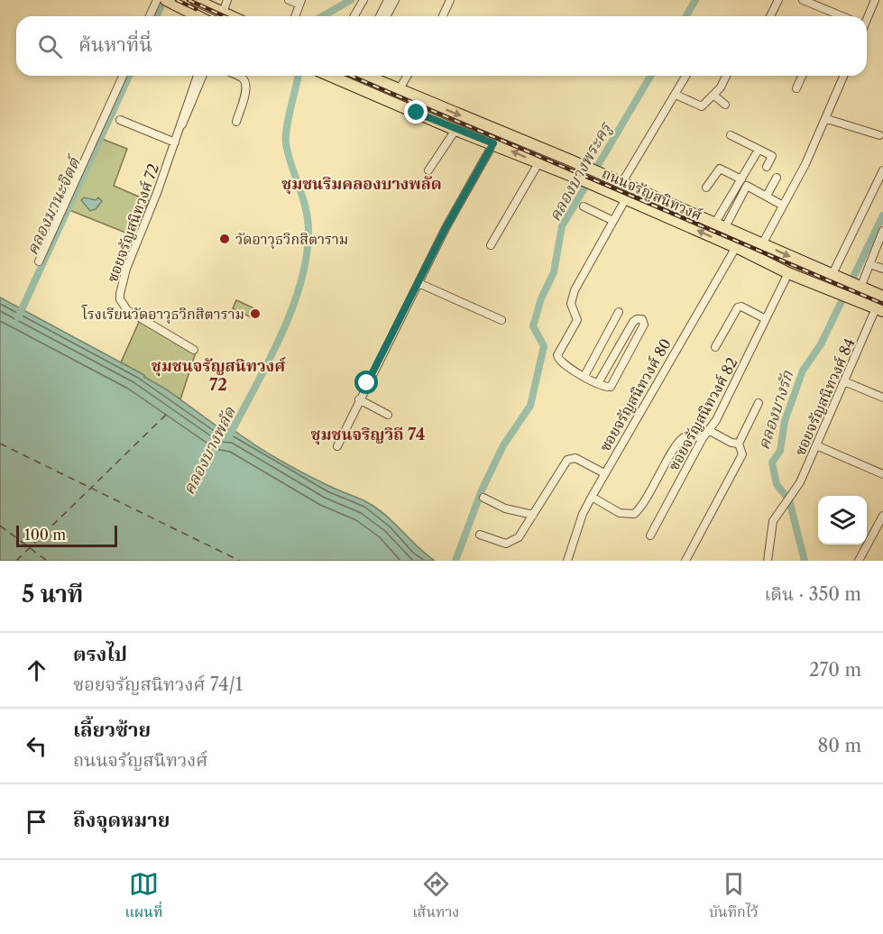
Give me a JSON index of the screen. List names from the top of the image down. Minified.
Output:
{"streets":{"main road":["ถนนจรัญสนิทวงศ์"],"street":["ซอยจรัญสนิทวงศ์ 72","ซอยจรัญสนิทวงศ์ 80","ซอยจรัญสนิทวงศ์ 84","ซอยจรัญสนิทวงศ์ 82"]},"crossings":[["ถนนจรัญสนิทวงศ์","ซอยจรัญสนิทวงศ์ 80"],["ถนนจรัญสนิทวงศ์","ซอยจรัญสนิทวงศ์ 84"],["ถนนจรัญสนิทวงศ์","ซอยจรัญสนิทวงศ์ 82"]],"districts":["ชุมชนริมคลองบางพลัด","ชุมชนจรัญสนิทวงศ์ 72","ชุมชนจริญวิถี 74"],"water":["คลองบางพระครู","คลองมานะจิตต์","คลองบางรัก","คลองบางพลัด"],"places":["วัดอาวุธวิกสิตาราม","โรงเรียนวัดอาวุธวิกสิตาราม"],"scale_bar":"100 m","page":{"search":"ค้นหาที่นี่","scale":"100 m","heading":["5 นาที","เดิน · 350 m"],"list":[["ตรงไป","ซอยจรัญสนิทวงศ์ 74/1","270 m"],["เลี้ยวซ้าย","ถนนจรัญสนิทวงศ์","80 m"],"ถึงจุดหมาย"],"nav":["แผนที่","เส้นทาง","บันทึกไว้"]}}
